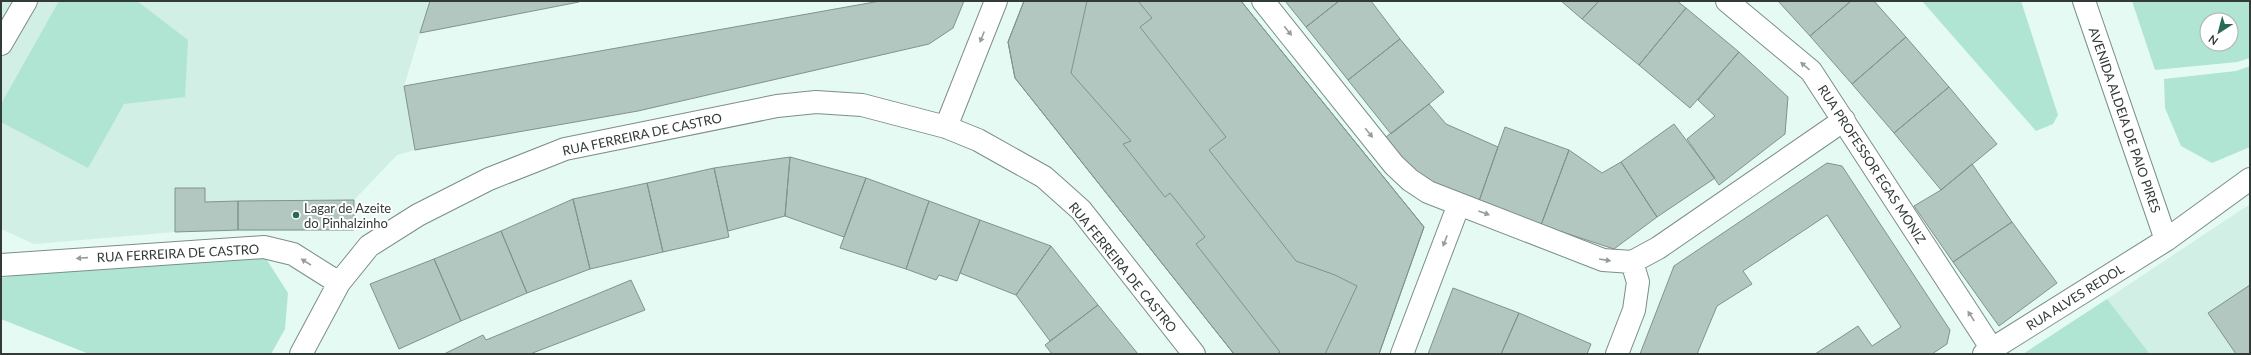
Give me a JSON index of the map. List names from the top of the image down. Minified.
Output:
{"streets":{"street":["AVENIDA ALDEIA DE PAIO PIRES","RUA FERREIRA DE CASTRO","RUA PROFESSOR EGAS MONIZ","RUA ALVES REDOL"]},"crossings":[["AVENIDA ALDEIA DE PAIO PIRES","RUA ALVES REDOL"],["RUA PROFESSOR EGAS MONIZ","RUA ALVES REDOL"]],"one_way":["RUA PROFESSOR EGAS MONIZ"],"places":["Lagar de Azeite do Pinhalzinho"],"north":"bottom left"}
